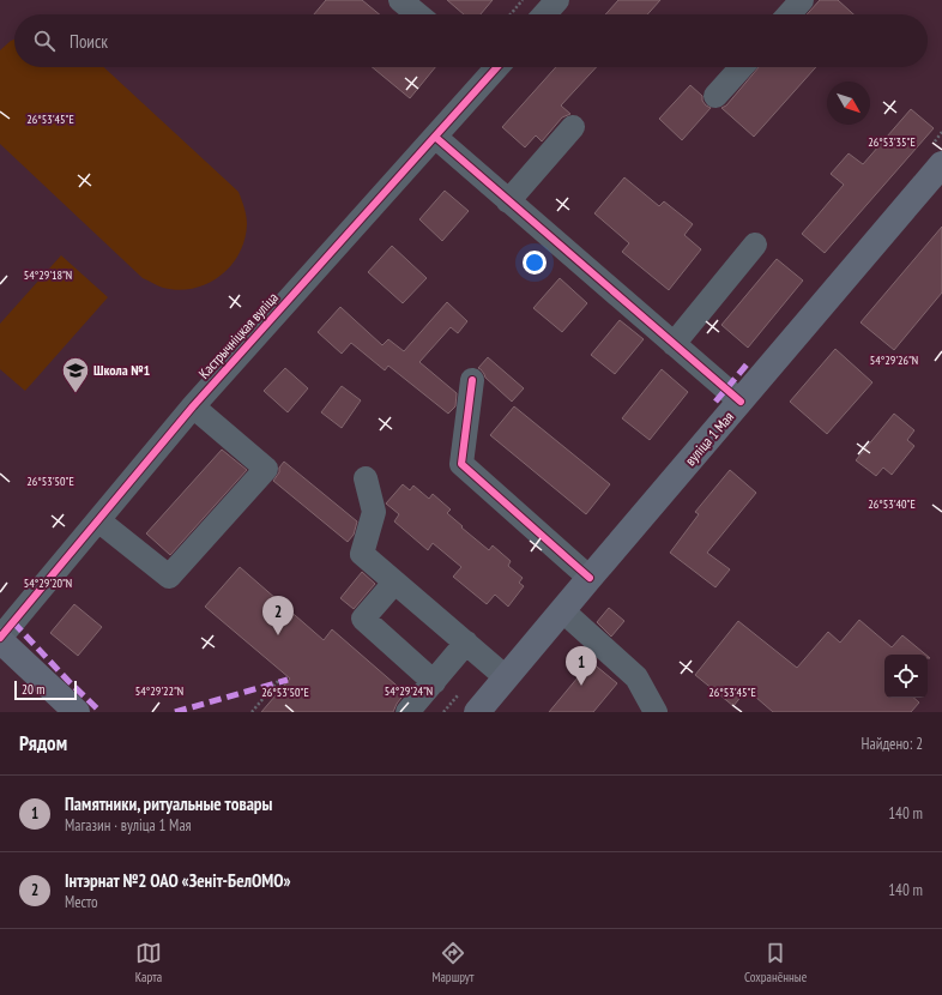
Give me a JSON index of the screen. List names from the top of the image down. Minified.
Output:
{"streets":{"main road":["вуліца 1 Мая"],"street":["Кастрычніцкая вуліца"]},"places":{"school or university":["Школа №1"]},"scale_bar":"20 m","north":"bottom right","page":{"search":"Поиск","pins":["2","1"],"scale":"20 m","heading":["Рядом","Найдено: 2"],"list":[{"mark":"1","name":"Памятники, ритуальные товары","note":"Магазин · вуліца 1 Мая","value":"140 m"},{"mark":"2","name":"Інтэрнат №2 ОАО «Зеніт-БелОМО»","note":"Место","value":"140 m"}],"nav":["Карта","Маршрут","Сохранённые"]},"coordinates":["26°53'45\"E","26°53'35\"E","54°29'18\"N","54°29'26\"N","26°53'50\"E","26°53'40\"E","54°29'20\"N","54°29'22\"N","54°29'24\"N"]}
